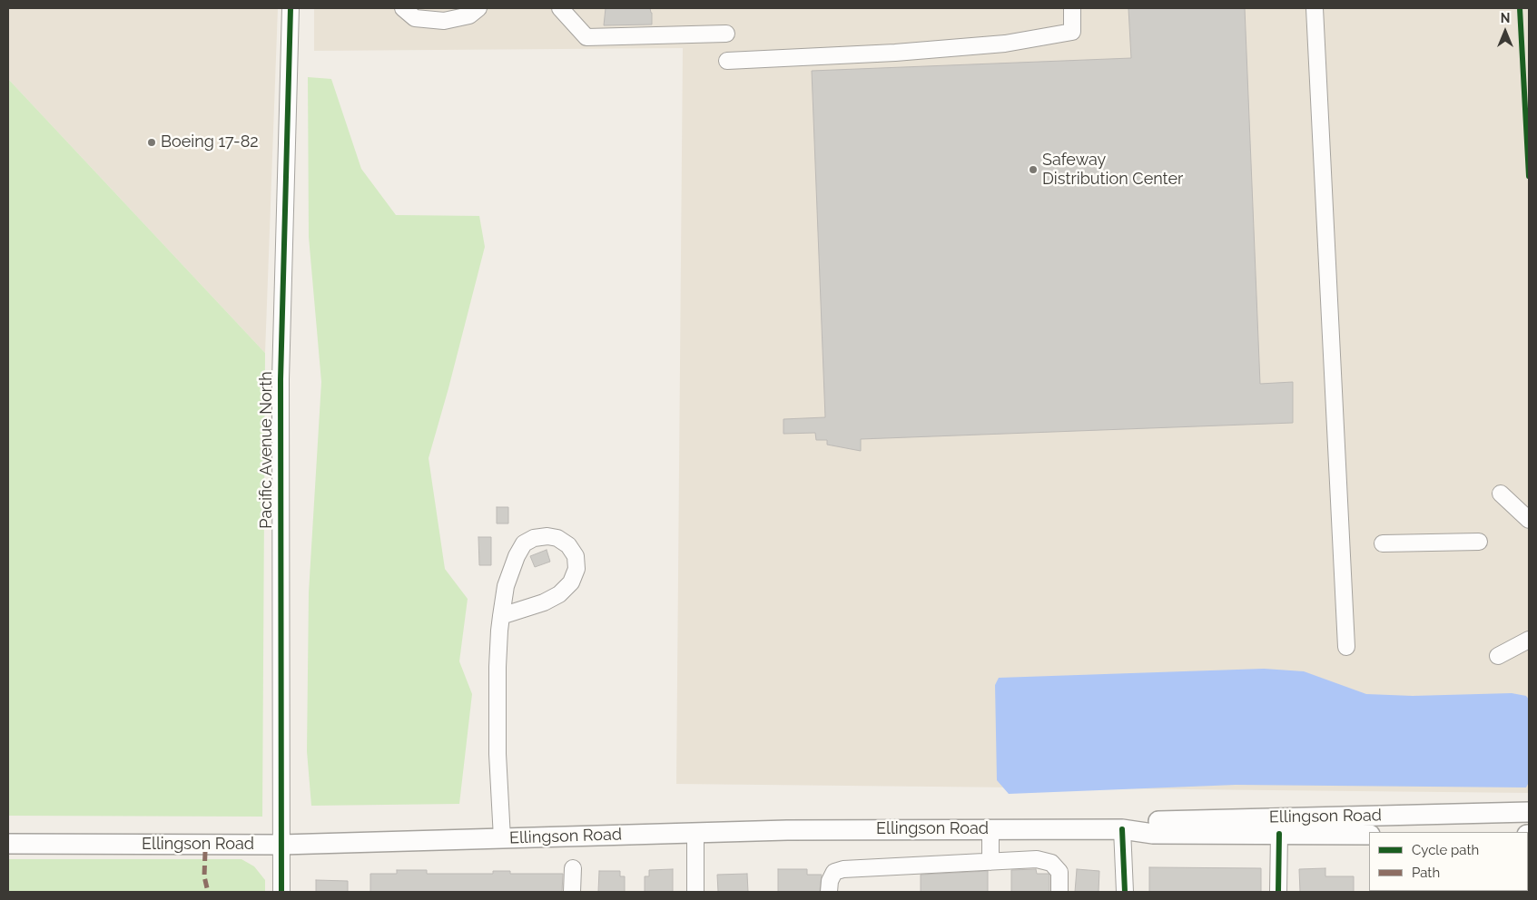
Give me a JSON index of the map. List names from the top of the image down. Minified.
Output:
{"streets":{"main road":["Ellingson Road"],"street":["Pacific Avenue North"]},"crossings":[["Pacific Avenue North","Ellingson Road"]],"places":["Boeing 17-82","Safeway Distribution Center"],"legend":["Cycle path","Path"],"north":"top"}
